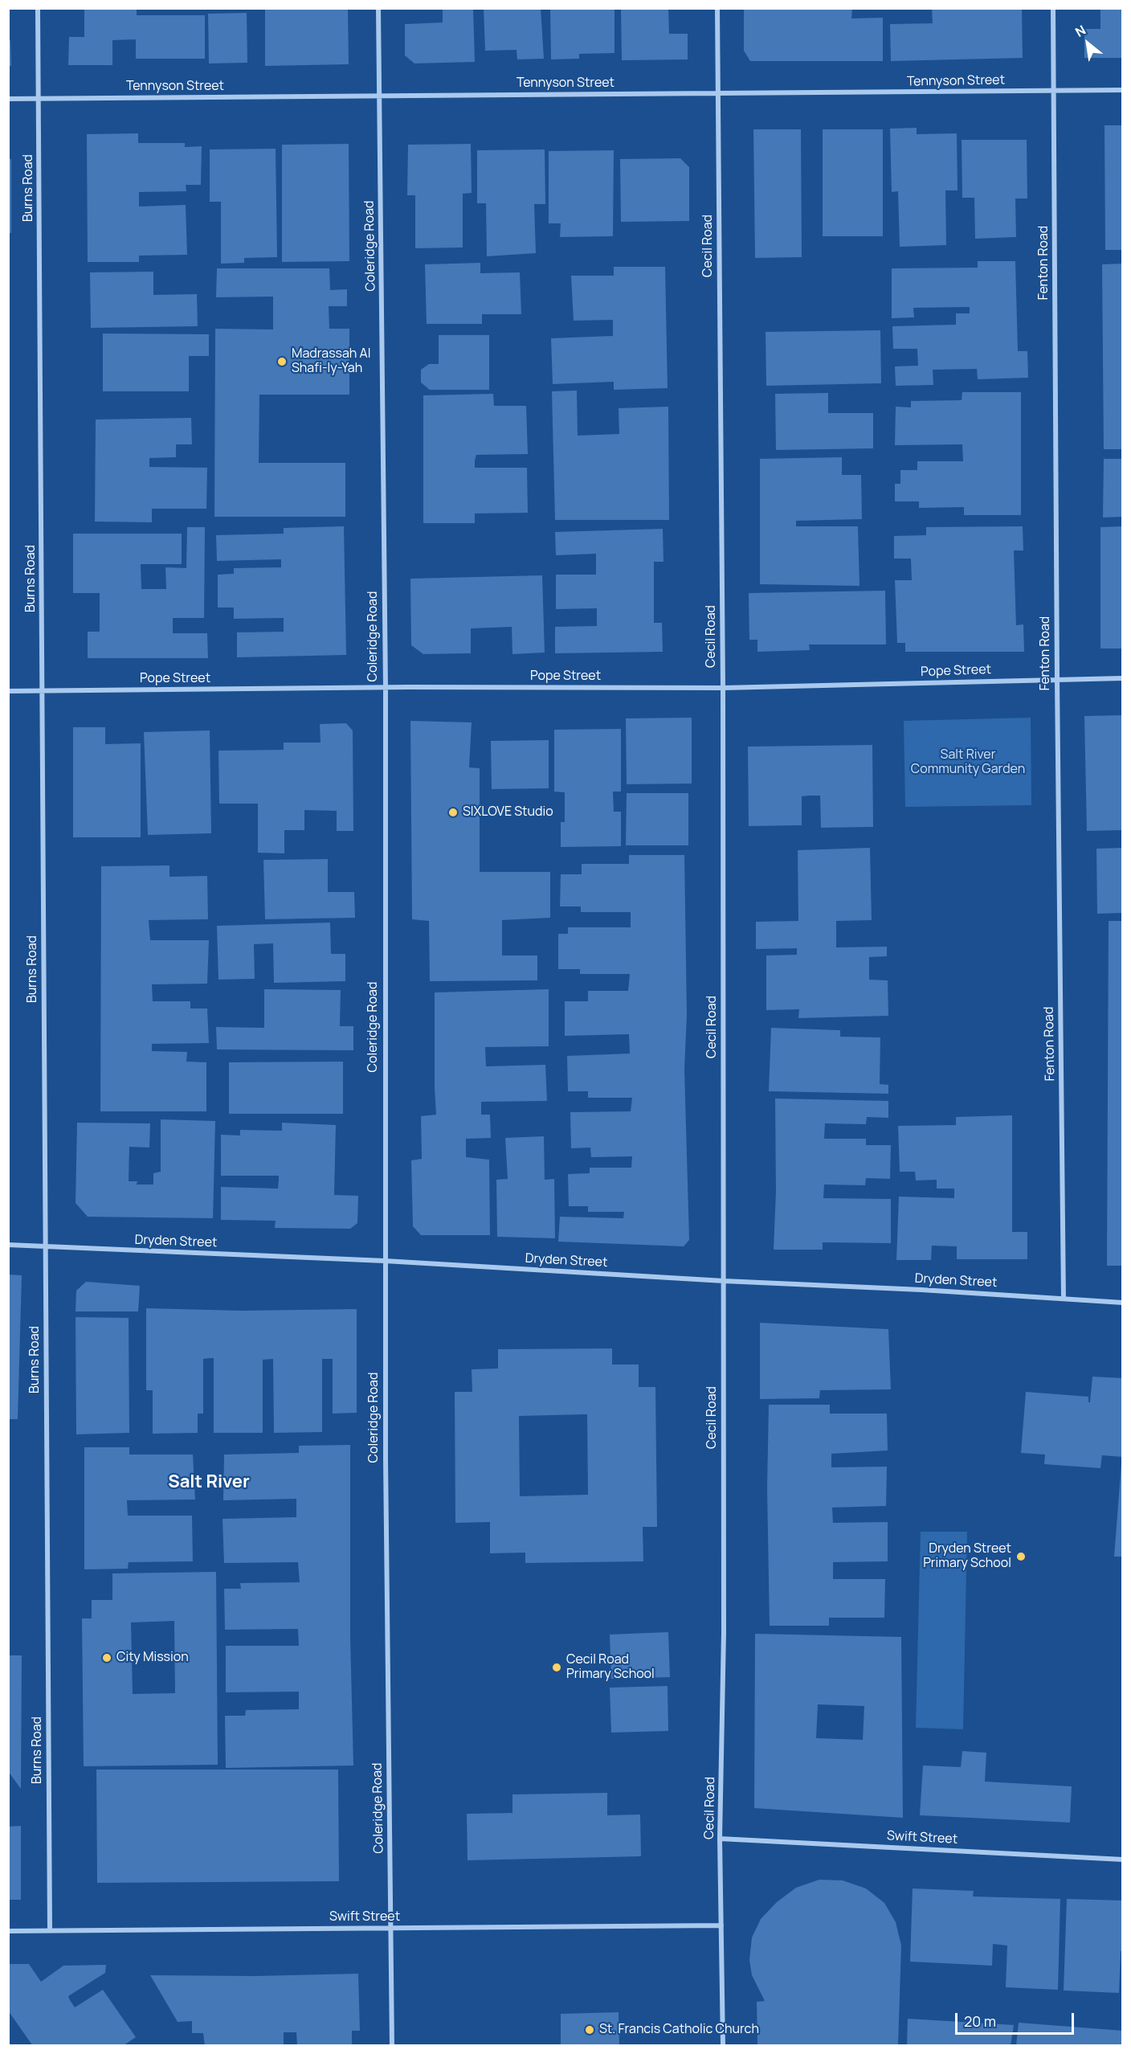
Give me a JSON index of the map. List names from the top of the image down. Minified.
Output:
{"streets":{"street":["Tennyson Street","Burns Road","Coleridge Road","Cecil Road","Fenton Road","Pope Street","Dryden Street","Swift Street"]},"crossings":[["Tennyson Street","Burns Road"],["Tennyson Street","Coleridge Road"],["Tennyson Street","Cecil Road"],["Tennyson Street","Fenton Road"],["Burns Road","Pope Street"],["Burns Road","Dryden Street"],["Burns Road","Swift Street"],["Coleridge Road","Pope Street"],["Coleridge Road","Dryden Street"],["Coleridge Road","Swift Street"],["Cecil Road","Pope Street"],["Cecil Road","Dryden Street"],["Cecil Road","Swift Street"],["Fenton Road","Pope Street"],["Fenton Road","Dryden Street"]],"districts":["Salt River"],"parks":["Salt River Community Garden"],"places":["Madrassah Al Shafi-Iy-Yah","SIXLOVE Studio","Dryden Street Primary School","City Mission","Cecil Road Primary School","St. Francis Catholic Church"],"scale_bar":"20 m","north":"top left"}
